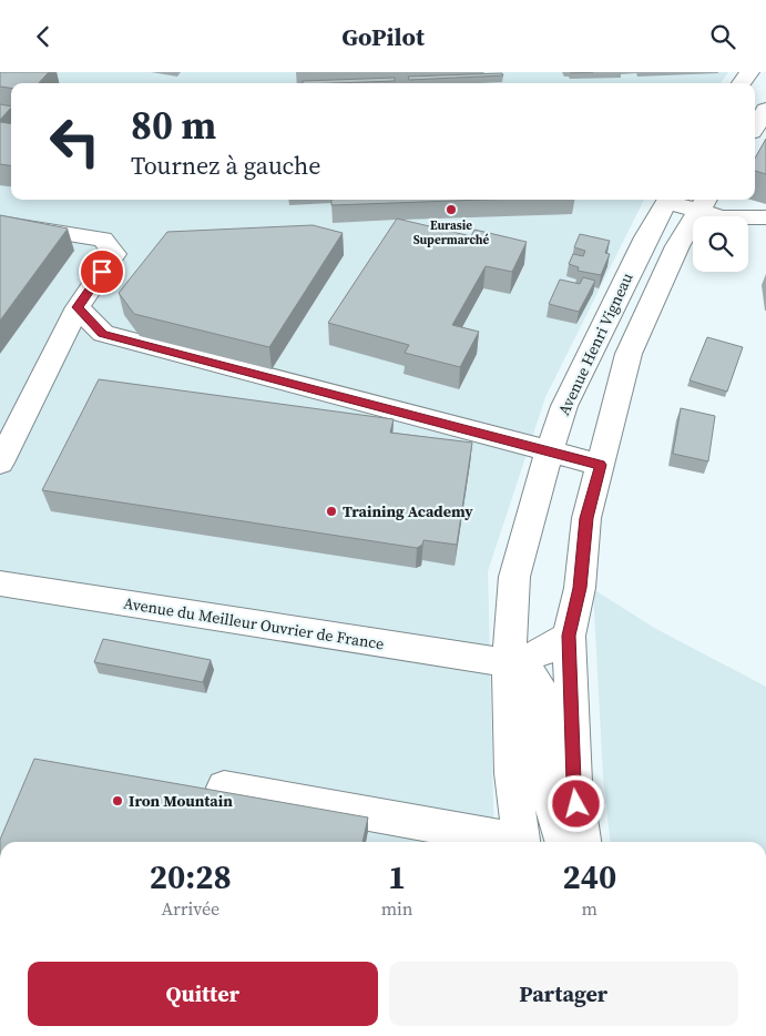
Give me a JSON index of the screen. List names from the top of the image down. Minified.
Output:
{"streets":{"street":["Avenue Henri Vigneau","Avenue du Meilleur Ouvrier de France"]},"crossings":[["Avenue Henri Vigneau","Avenue du Meilleur Ouvrier de France"]],"places":["Eurasie Supermarché","Training Academy","Iron Mountain"],"page":{"header":"GoPilot","turn":["80 m","Tournez à gauche"],"eta":["20:28","Arrivée","1","min","240","m"],"buttons":["Quitter","Partager"]}}
